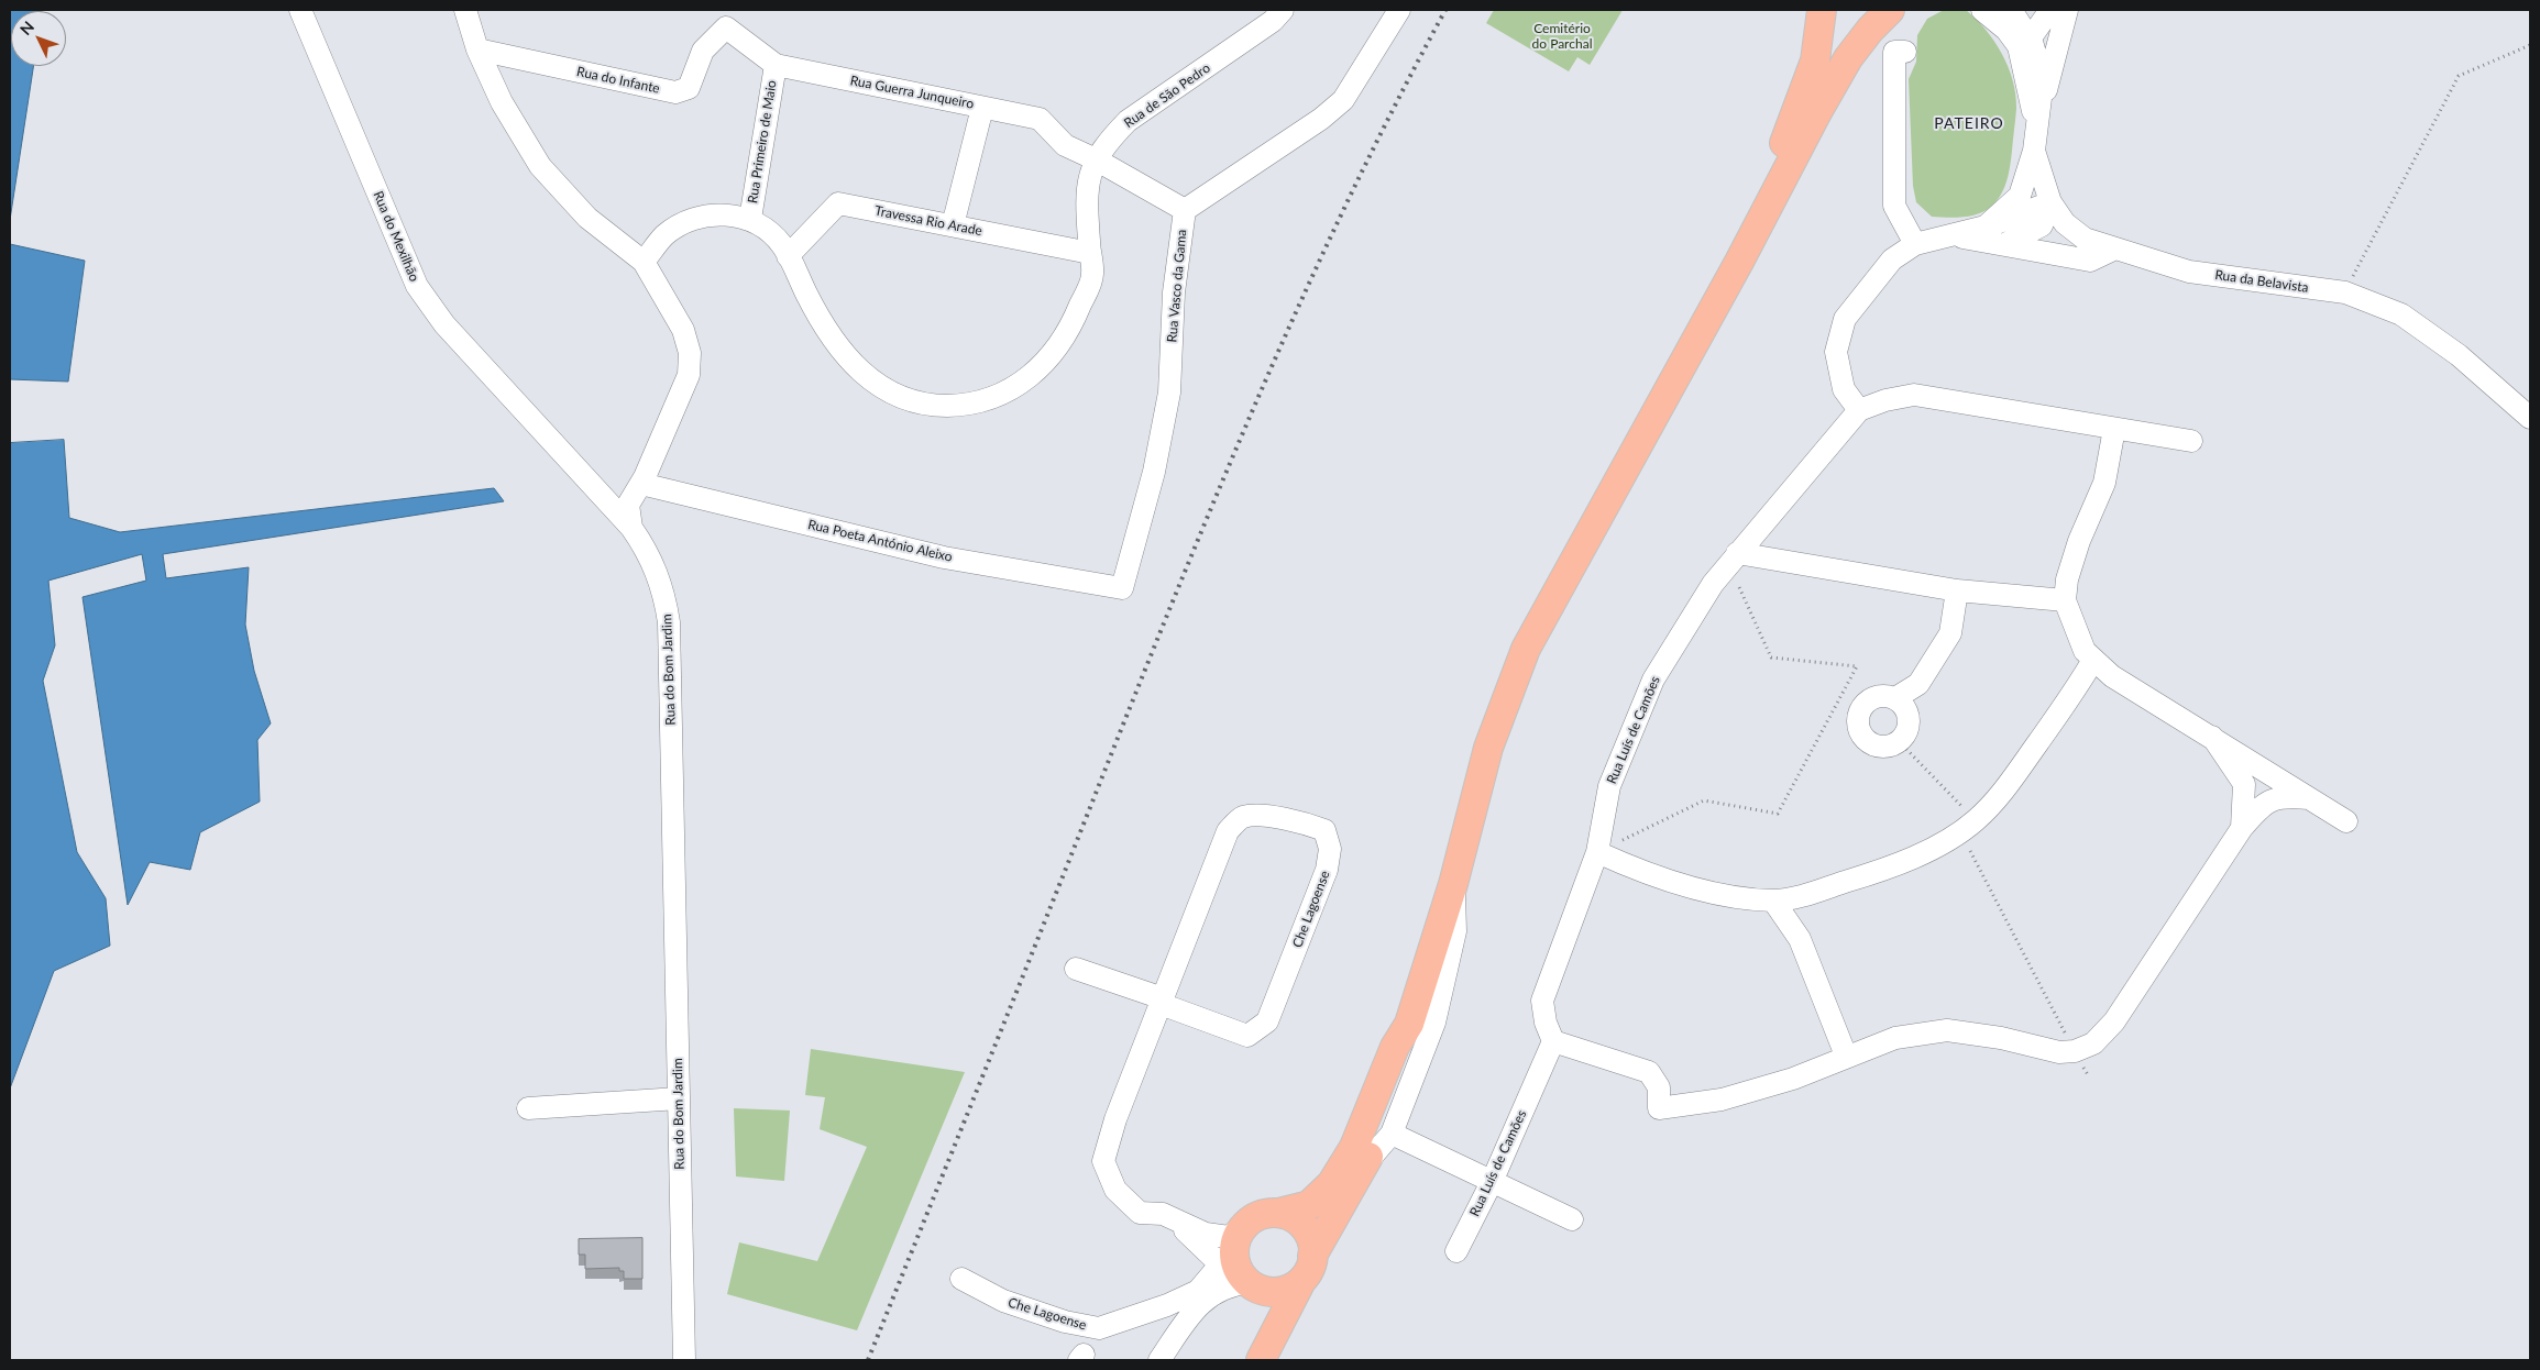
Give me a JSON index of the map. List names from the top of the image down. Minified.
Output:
{"streets":{"street":["Rua do Infante","Rua Guerra Junqueiro","Rua de São Pedro","Rua Primeiro de Maio","Travessa Rio Arade","Rua do Mexilhão","Rua da Belavista","Rua Vasco da Gama","Rua Poeta António Aleixo","Rua do Bom Jardim","Rua Luís de Camões","Che Lagoense"]},"crossings":[["Rua do Infante","Rua Guerra Junqueiro"],["Rua Guerra Junqueiro","Rua de São Pedro"],["Rua Guerra Junqueiro","Rua Primeiro de Maio"],["Rua Guerra Junqueiro","Rua Vasco da Gama"],["Rua de São Pedro","Rua Primeiro de Maio"],["Rua de São Pedro","Travessa Rio Arade"],["Rua do Mexilhão","Rua do Bom Jardim"],["Rua Vasco da Gama","Rua Poeta António Aleixo"]],"districts":["PATEIRO"],"parks":["Cemitério do Parchal"],"north":"top left"}
